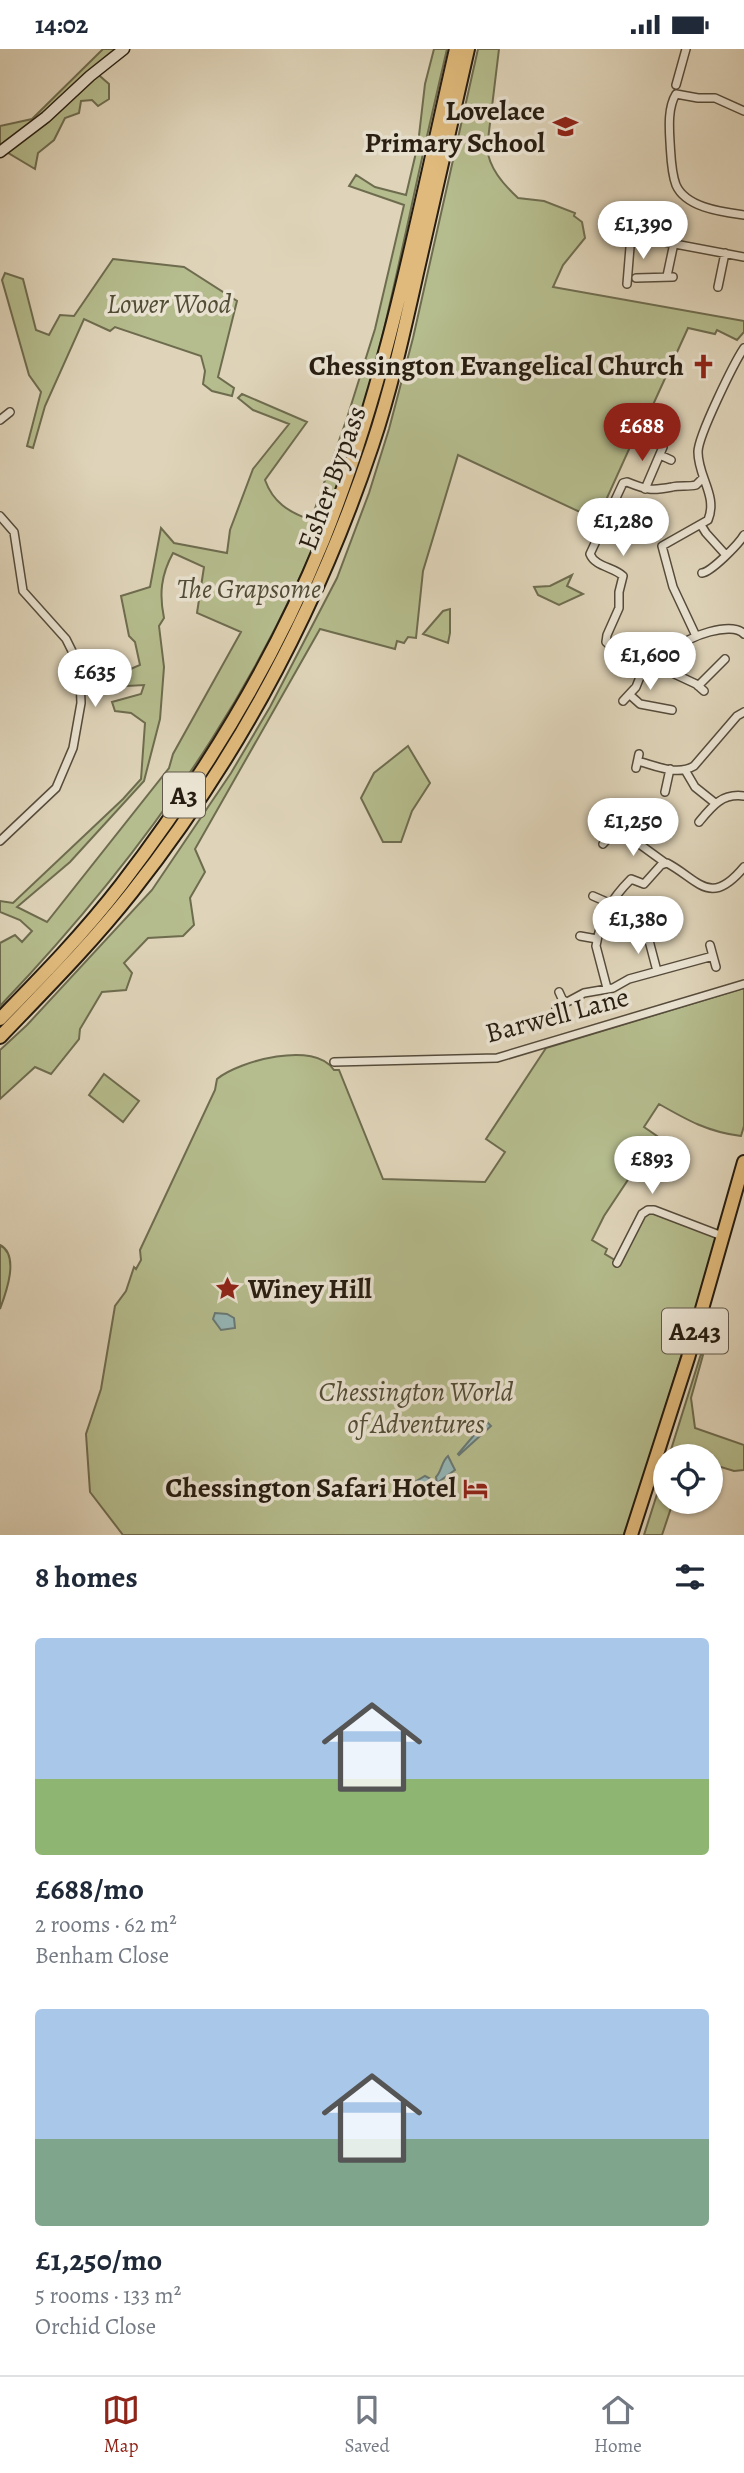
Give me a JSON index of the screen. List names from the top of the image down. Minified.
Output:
{"streets":{"highway":["Esher Bypass","A3","A243"],"street":["Barwell Lane"]},"parks":["Lower Wood","The Grapsome","Chessington World of Adventures"],"places":{"school or university":["Lovelace Primary School"],"church":["Chessington Evangelical Church"],"place":["Winey Hill"],"hotel":["Chessington Safari Hotel"]},"page":{"status":"14:02","price":["£1,390","£688","£1,280","£1,600","£635","£1,250","£1,380","£893"],"heading":"8 homes","list":[{"name":"£688/mo","note":"2 rooms · 62 m² · Benham Close"},{"name":"£1,250/mo","note":"5 rooms · 133 m² · Orchid Close"}],"tabs":["Map","Saved","Home"]}}
